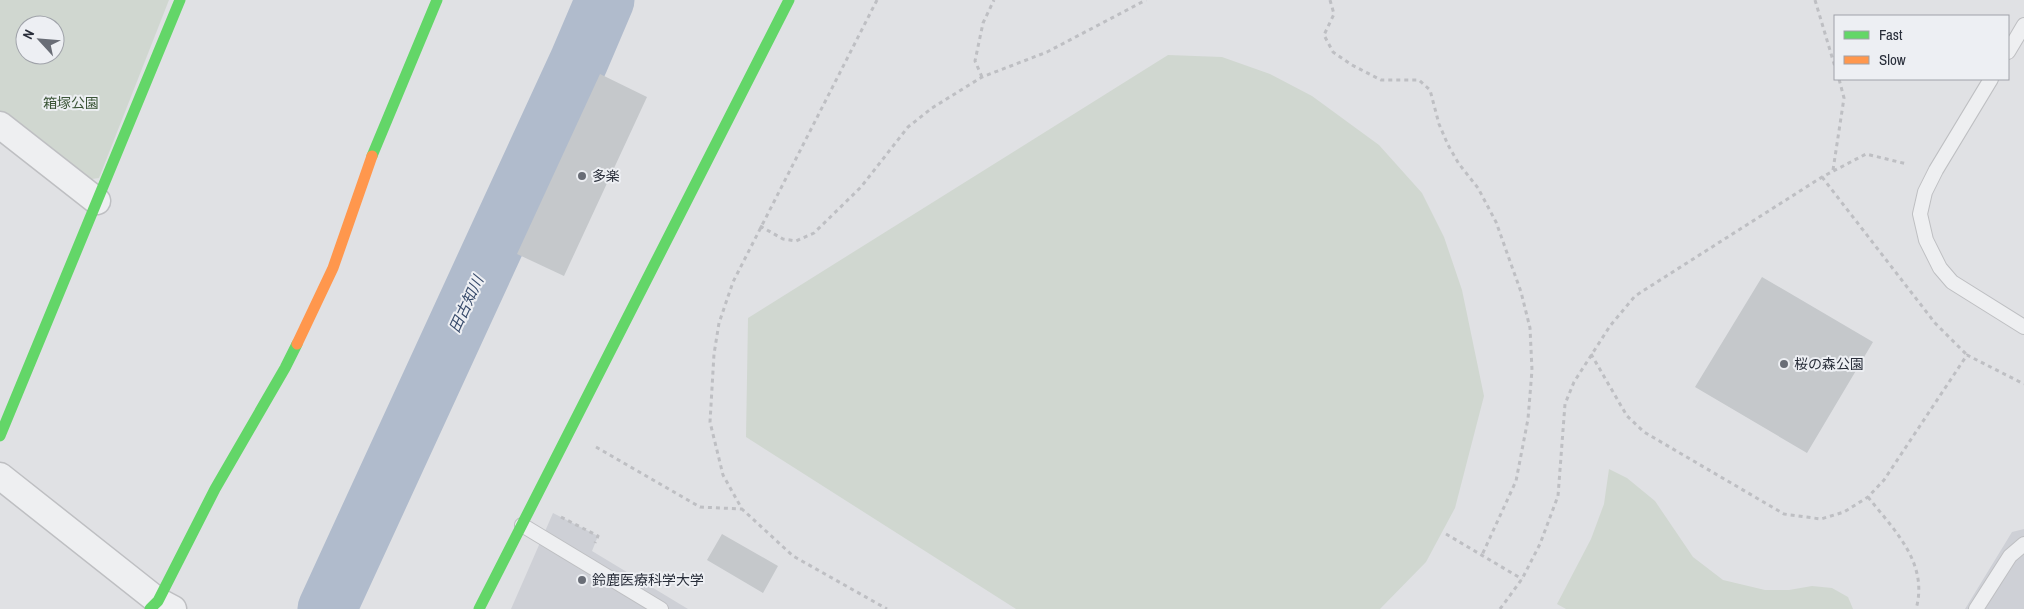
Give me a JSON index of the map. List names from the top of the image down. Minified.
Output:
{"water":["田古知川"],"parks":["箱塚公園"],"places":["多楽","桜の森公園","鈴鹿医療科学大学"],"legend":["Fast","Slow"],"north":"top left"}
